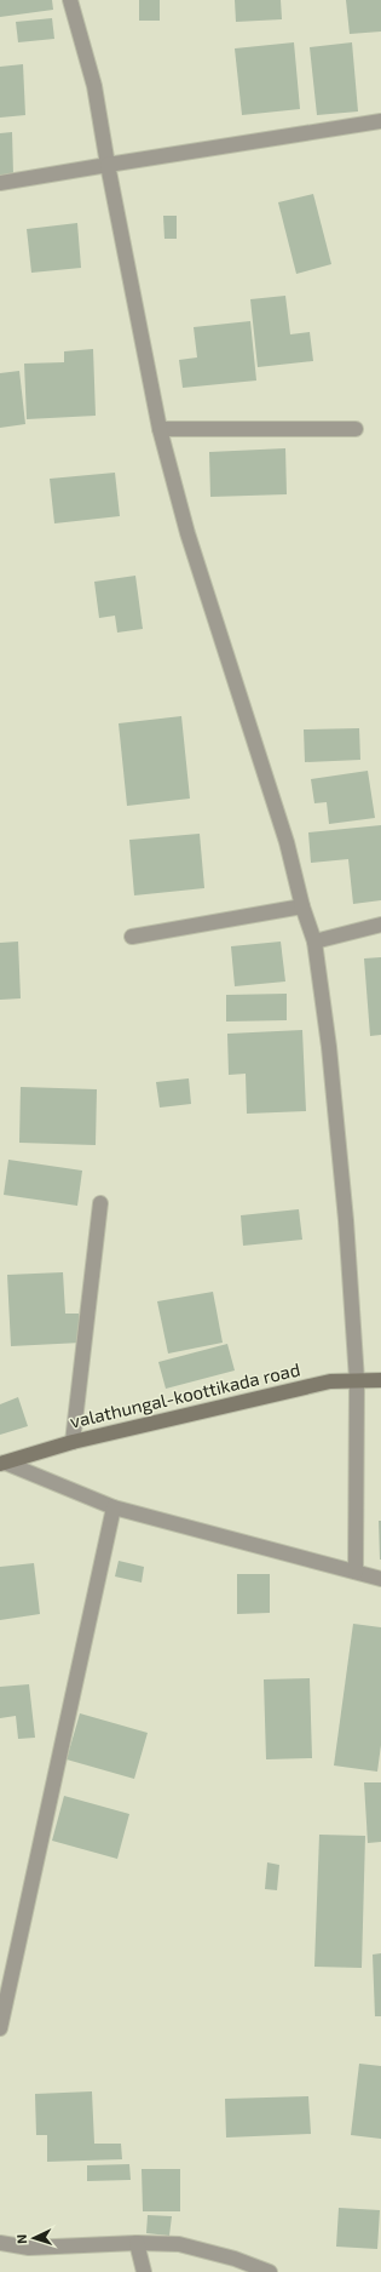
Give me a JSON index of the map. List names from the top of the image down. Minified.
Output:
{"streets":{"street":["valathungal-koottikada road"]},"north":"left"}
